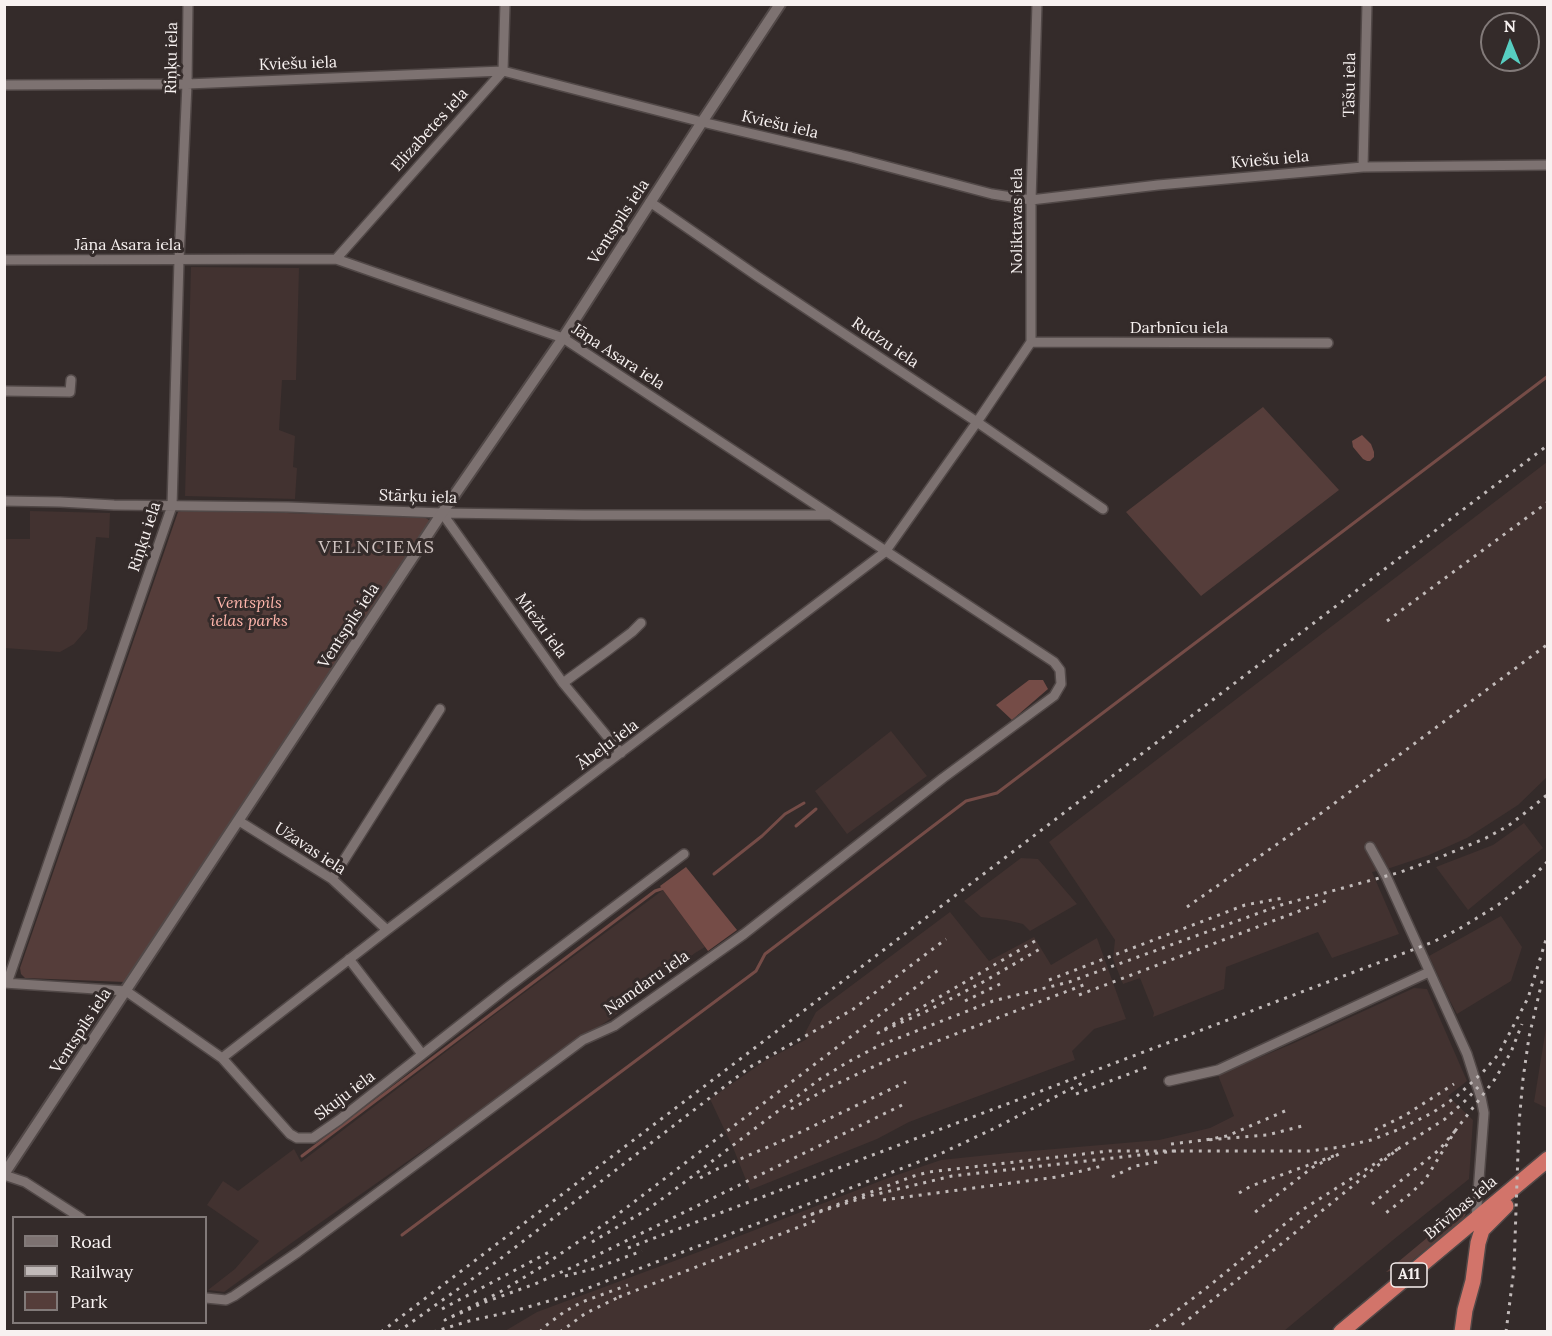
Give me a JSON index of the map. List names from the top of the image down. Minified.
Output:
{"streets":{"highway":["Brīvības iela","A11"],"street":["Riņķu iela","Kviešu iela","Tāšu iela","Elizabetes iela","Noliktavas iela","Ventspils iela","Jāņa Asara iela","Darbnīcu iela","Rudzu iela","Stārķu iela","Miežu iela","Ābeļu iela","Užavas iela","Namdaru iela","Skuju iela"]},"crossings":[["Riņķu iela","Kviešu iela"],["Riņķu iela","Jāņa Asara iela"],["Riņķu iela","Stārķu iela"],["Kviešu iela","Tāšu iela"],["Kviešu iela","Elizabetes iela"],["Kviešu iela","Noliktavas iela"],["Kviešu iela","Ventspils iela"],["Elizabetes iela","Jāņa Asara iela"],["Noliktavas iela","Darbnīcu iela"],["Ventspils iela","Jāņa Asara iela"],["Ventspils iela","Rudzu iela"],["Ventspils iela","Stārķu iela"],["Ventspils iela","Miežu iela"],["Ventspils iela","Užavas iela"],["Ventspils iela","Skuju iela"],["Jāņa Asara iela","Stārķu iela"],["Jāņa Asara iela","Ābeļu iela"],["Jāņa Asara iela","Namdaru iela"],["Rudzu iela","Ābeļu iela"],["Stārķu iela","Miežu iela"],["Miežu iela","Ābeļu iela"],["Ābeļu iela","Užavas iela"],["Ābeļu iela","Skuju iela"]],"districts":["VELNCIEMS"],"parks":["Ventspils ielas parks"],"legend":["Road","Railway","Park"],"north":"top"}
